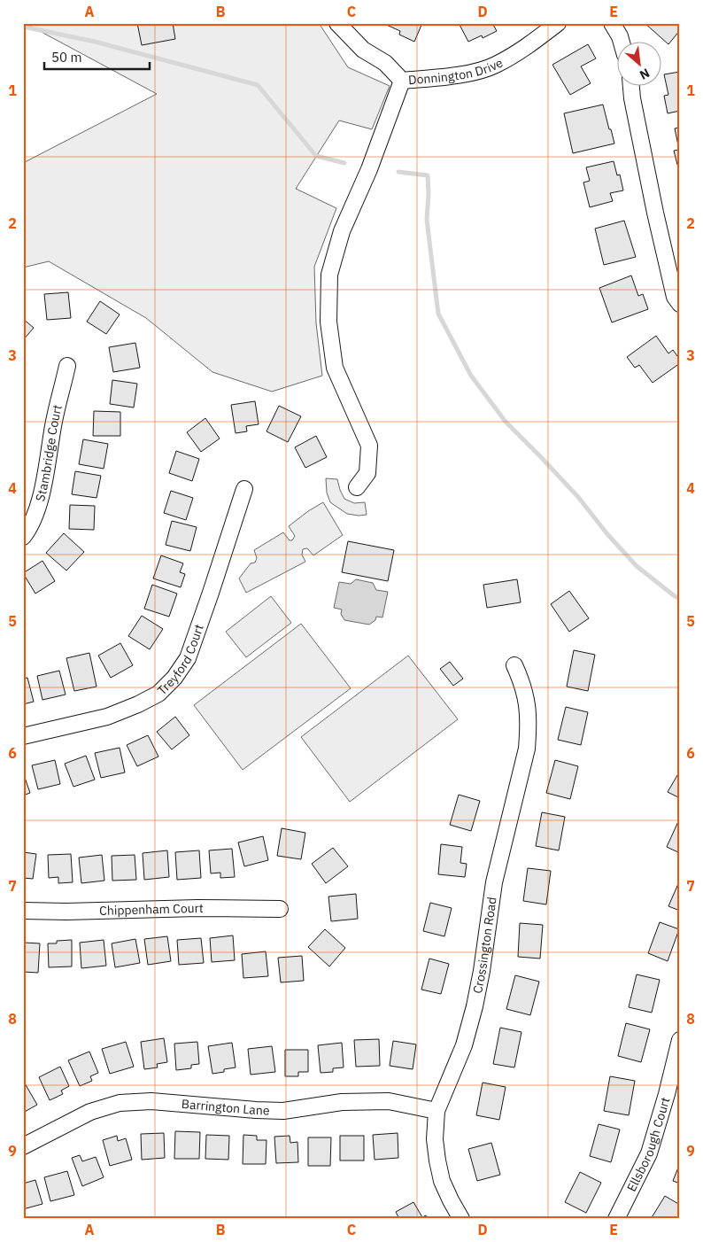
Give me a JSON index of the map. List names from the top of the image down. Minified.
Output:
{"streets":{"street":["Donnington Drive","Stambridge Court","Treyford Court","Chippenham Court","Crossington Road","Barrington Lane","Ellsborough Court"]},"crossings":[["Crossington Road","Barrington Lane"]],"scale_bar":"50 m","north":"bottom right","grid":{"columns":["A","B","C","D","E"],"rows":["1","2","3","4","5","6","7","8","9"]}}
